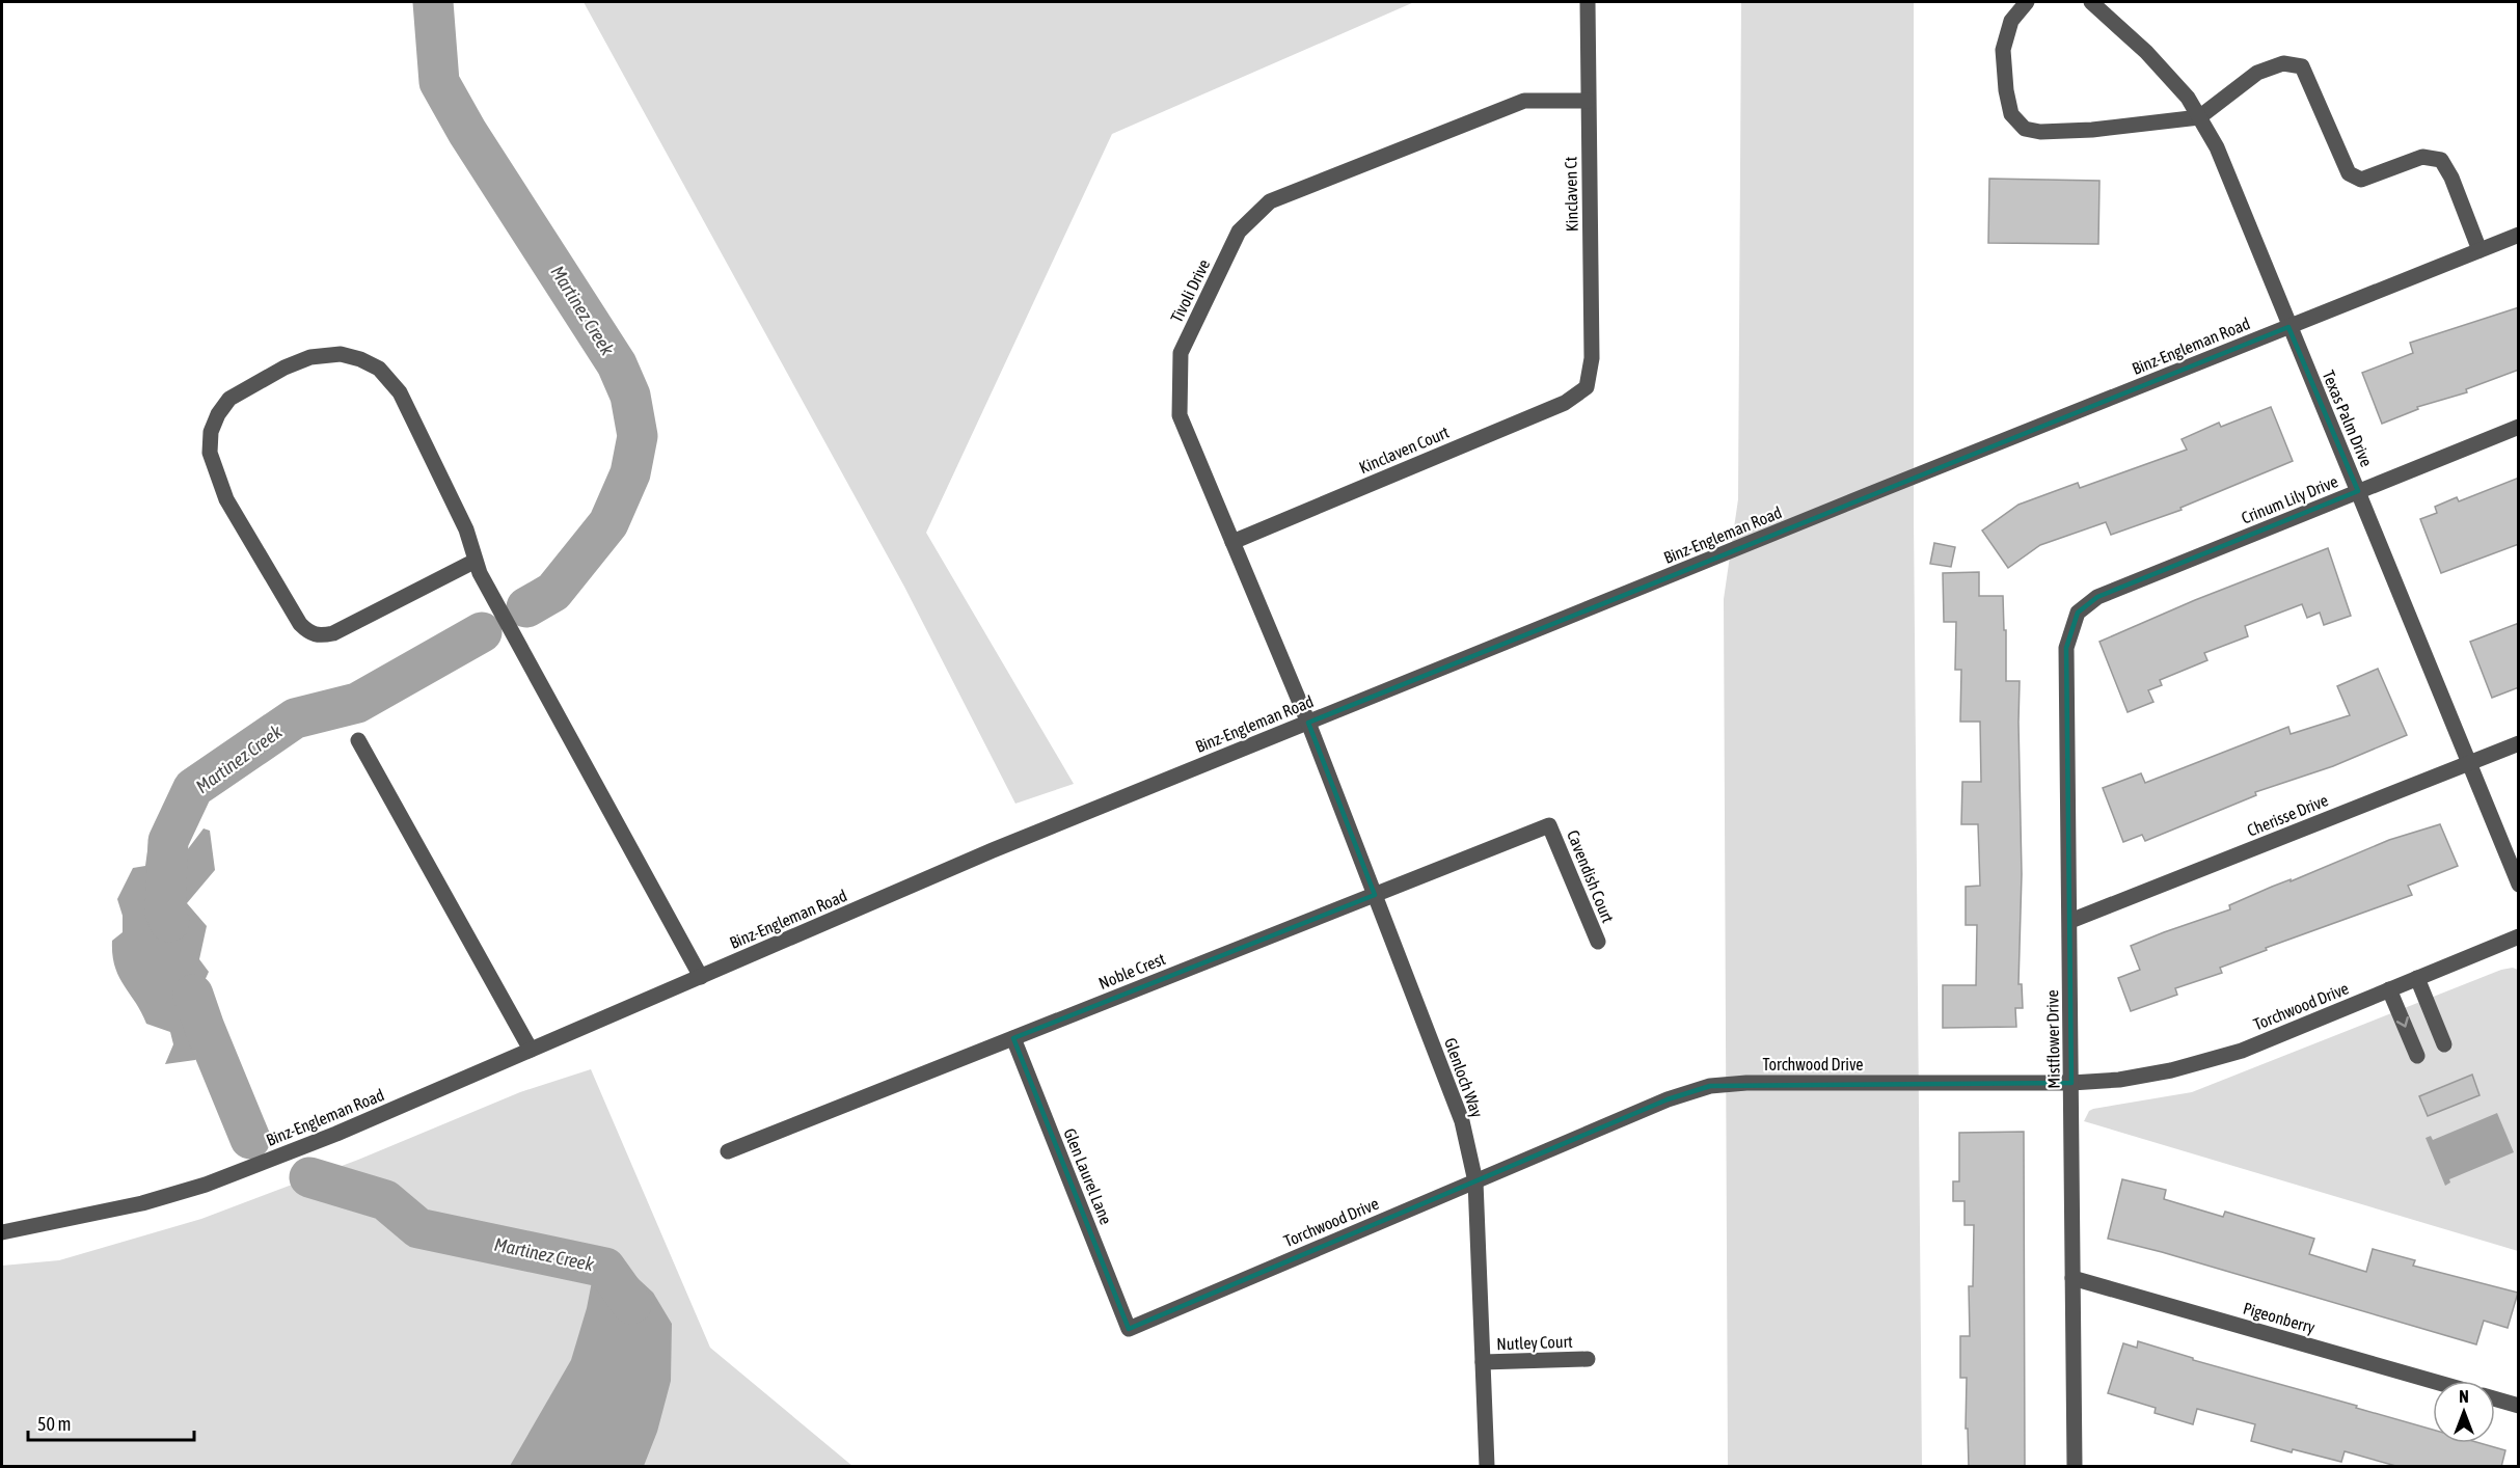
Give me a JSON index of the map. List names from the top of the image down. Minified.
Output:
{"streets":{"street":["Kinclaven Ct","Tivoli Drive","Binz-Engleman Road","Texas Palm Drive","Kinclaven Court","Crinum Lily Drive","Cherisse Drive","Cavendish Court","Noble Crest","Torchwood Drive","Mistflower Drive","Glenloch Way","Glen Laurel Lane","Pigeonberry","Nutley Court"]},"crossings":[["Kinclaven Ct","Tivoli Drive"],["Kinclaven Ct","Kinclaven Court"],["Tivoli Drive","Binz-Engleman Road"],["Tivoli Drive","Kinclaven Court"],["Tivoli Drive","Glenloch Way"],["Binz-Engleman Road","Texas Palm Drive"],["Binz-Engleman Road","Glenloch Way"],["Texas Palm Drive","Crinum Lily Drive"],["Texas Palm Drive","Cherisse Drive"],["Crinum Lily Drive","Mistflower Drive"],["Cherisse Drive","Mistflower Drive"],["Cavendish Court","Noble Crest"],["Noble Crest","Glenloch Way"],["Noble Crest","Glen Laurel Lane"],["Torchwood Drive","Mistflower Drive"],["Torchwood Drive","Glenloch Way"],["Torchwood Drive","Glen Laurel Lane"],["Mistflower Drive","Pigeonberry"],["Glenloch Way","Nutley Court"]],"water":["Martinez Creek"],"scale_bar":"50 m","north":"top"}
